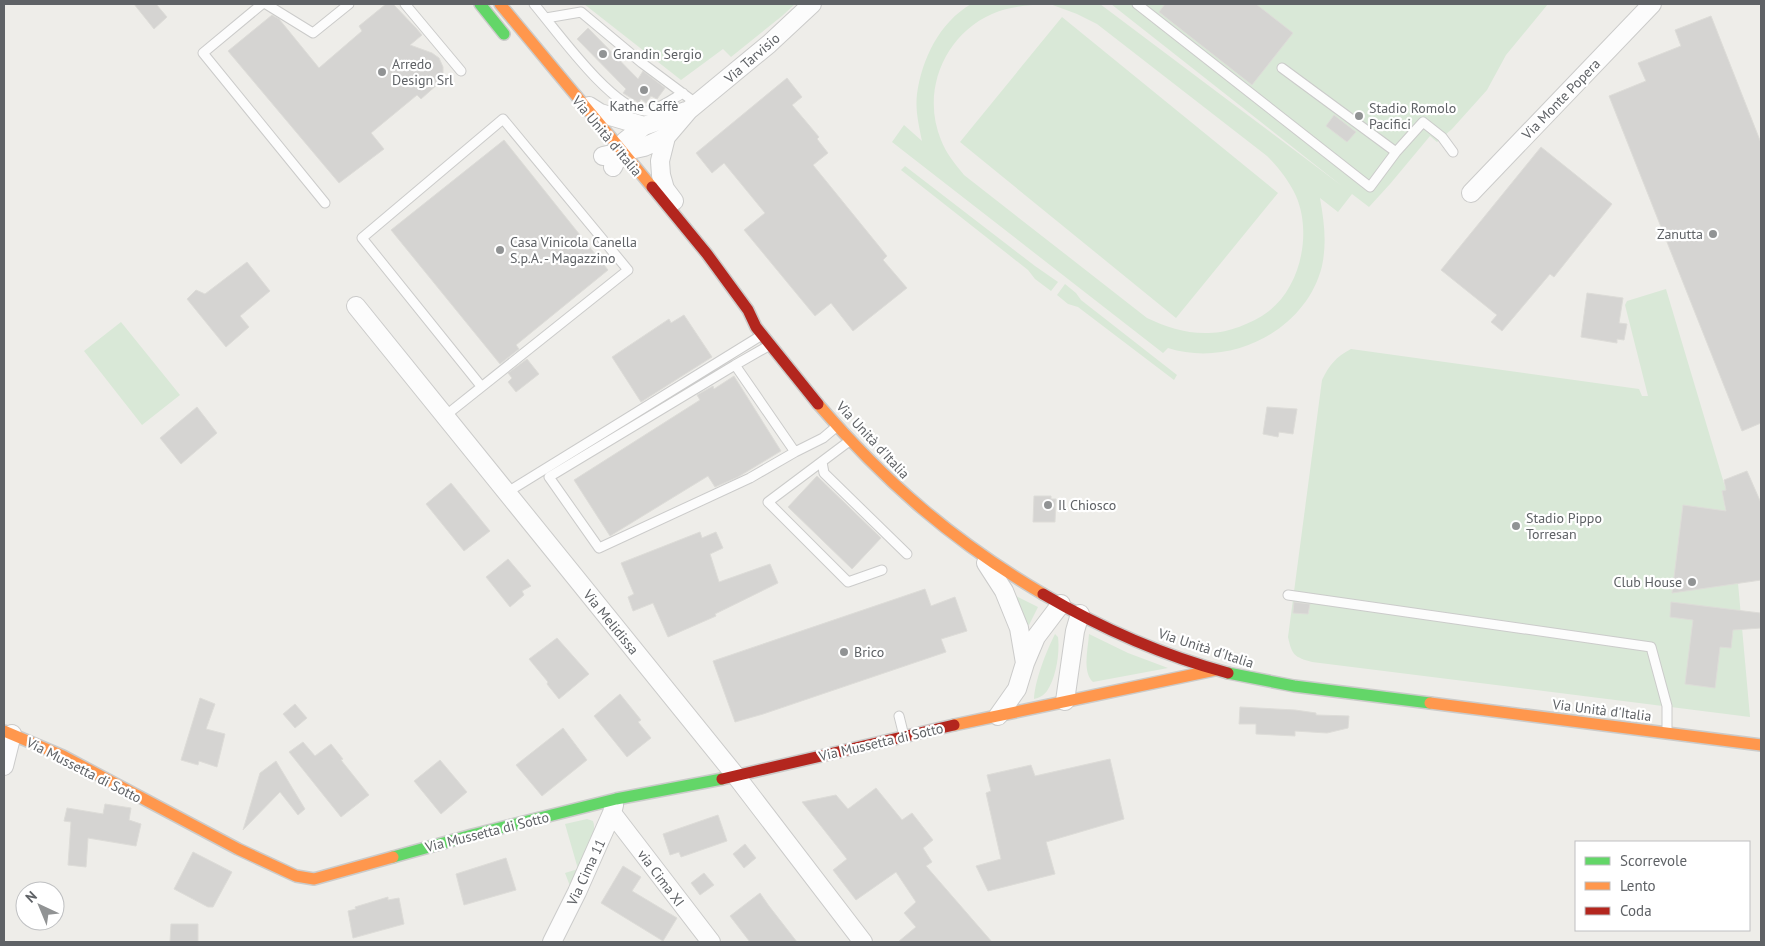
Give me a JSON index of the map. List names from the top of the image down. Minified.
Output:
{"streets":{"main road":["Via Unità d'Italia","Via Mussetta di Sotto"],"street":["Via Tarvisio","Via Monte Popera","Via Melidissa","Via Cima 11","via Cima XI"]},"crossings":[["Via Tarvisio","Via Unità d'Italia"],["Via Unità d'Italia","Via Mussetta di Sotto"],["Via Melidissa","Via Mussetta di Sotto"],["Via Mussetta di Sotto","Via Cima 11"],["Via Mussetta di Sotto","via Cima XI"],["Via Cima 11","via Cima XI"]],"places":["Grandin Sergio","Arredo Design Srl","Kathe Caffè","Stadio Romolo Pacifici","Zanutta","Casa Vinicola Canella S.p.A. - Magazzino","Il Chiosco","Stadio Pippo Torresan","Club House","Brico"],"legend":["Scorrevole","Lento","Coda"],"north":"top left"}
